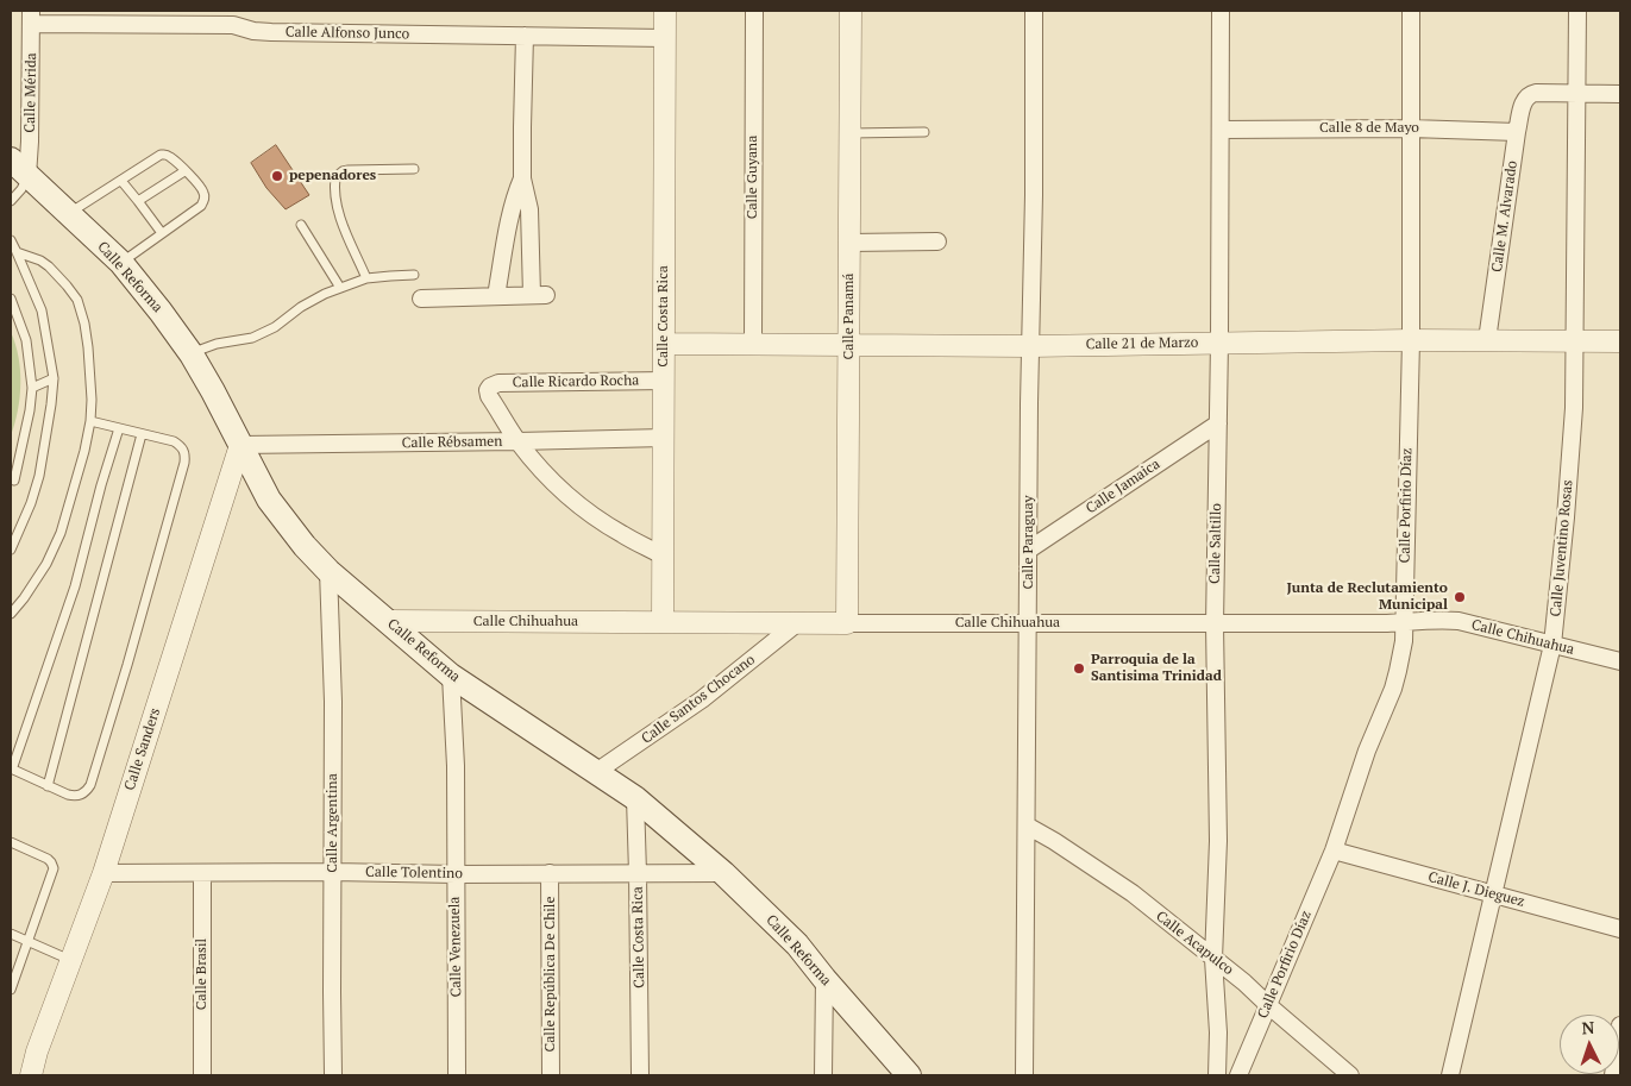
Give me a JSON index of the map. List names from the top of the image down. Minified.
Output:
{"streets":{"main road":["Calle Reforma"],"street":["Calle Alfonso Junco","Calle Mérida","Calle 8 de Mayo","Calle Guyana","Calle M. Alvarado","Calle Costa Rica","Calle Panamá","Calle 21 de Marzo","Calle Ricardo Rocha","Calle Rébsamen","Calle Jamaica","Calle Porfirio Díaz","Calle Paraguay","Calle Saltillo","Calle Juventino Rosas","Calle Chihuahua","Calle Santos Chocano","Calle Sanders","Calle Argentina","Calle Tolentino","Calle J. Dieguez","Calle Acapulco","Calle Venezuela","Calle Brasil","Calle República De Chile"]},"crossings":[["Calle Alfonso Junco","Calle Mérida"],["Calle Alfonso Junco","Calle Costa Rica"],["Calle Mérida","Calle Reforma"],["Calle 8 de Mayo","Calle M. Alvarado"],["Calle 8 de Mayo","Calle Porfirio Díaz"],["Calle 8 de Mayo","Calle Saltillo"],["Calle Guyana","Calle 21 de Marzo"],["Calle M. Alvarado","Calle 21 de Marzo"],["Calle M. Alvarado","Calle Juventino Rosas"],["Calle Reforma","Calle Costa Rica"],["Calle Reforma","Calle Rébsamen"],["Calle Reforma","Calle Chihuahua"],["Calle Reforma","Calle Santos Chocano"],["Calle Reforma","Calle Sanders"],["Calle Reforma","Calle Argentina"],["Calle Reforma","Calle Tolentino"],["Calle Reforma","Calle Venezuela"],["Calle Costa Rica","Calle 21 de Marzo"],["Calle Costa Rica","Calle Ricardo Rocha"],["Calle Costa Rica","Calle Rébsamen"],["Calle Costa Rica","Calle Chihuahua"],["Calle Costa Rica","Calle Tolentino"],["Calle Panamá","Calle 21 de Marzo"],["Calle Panamá","Calle Chihuahua"],["Calle 21 de Marzo","Calle Porfirio Díaz"],["Calle 21 de Marzo","Calle Paraguay"],["Calle 21 de Marzo","Calle Saltillo"],["Calle 21 de Marzo","Calle Juventino Rosas"],["Calle Ricardo Rocha","Calle Rébsamen"],["Calle Rébsamen","Calle Sanders"],["Calle Jamaica","Calle Paraguay"],["Calle Jamaica","Calle Saltillo"],["Calle Porfirio Díaz","Calle Chihuahua"],["Calle Porfirio Díaz","Calle J. Dieguez"],["Calle Porfirio Díaz","Calle Acapulco"],["Calle Paraguay","Calle Chihuahua"],["Calle Paraguay","Calle Acapulco"],["Calle Saltillo","Calle Chihuahua"],["Calle Saltillo","Calle Acapulco"],["Calle Juventino Rosas","Calle Chihuahua"],["Calle Juventino Rosas","Calle J. Dieguez"],["Calle Chihuahua","Calle Santos Chocano"],["Calle Sanders","Calle Tolentino"],["Calle Argentina","Calle Tolentino"],["Calle Tolentino","Calle Venezuela"],["Calle Tolentino","Calle Brasil"],["Calle Tolentino","Calle República De Chile"]],"places":["pepenadores","Junta de Reclutamiento Municipal","Parroquia de la Santisima Trinidad"],"north":"top"}
